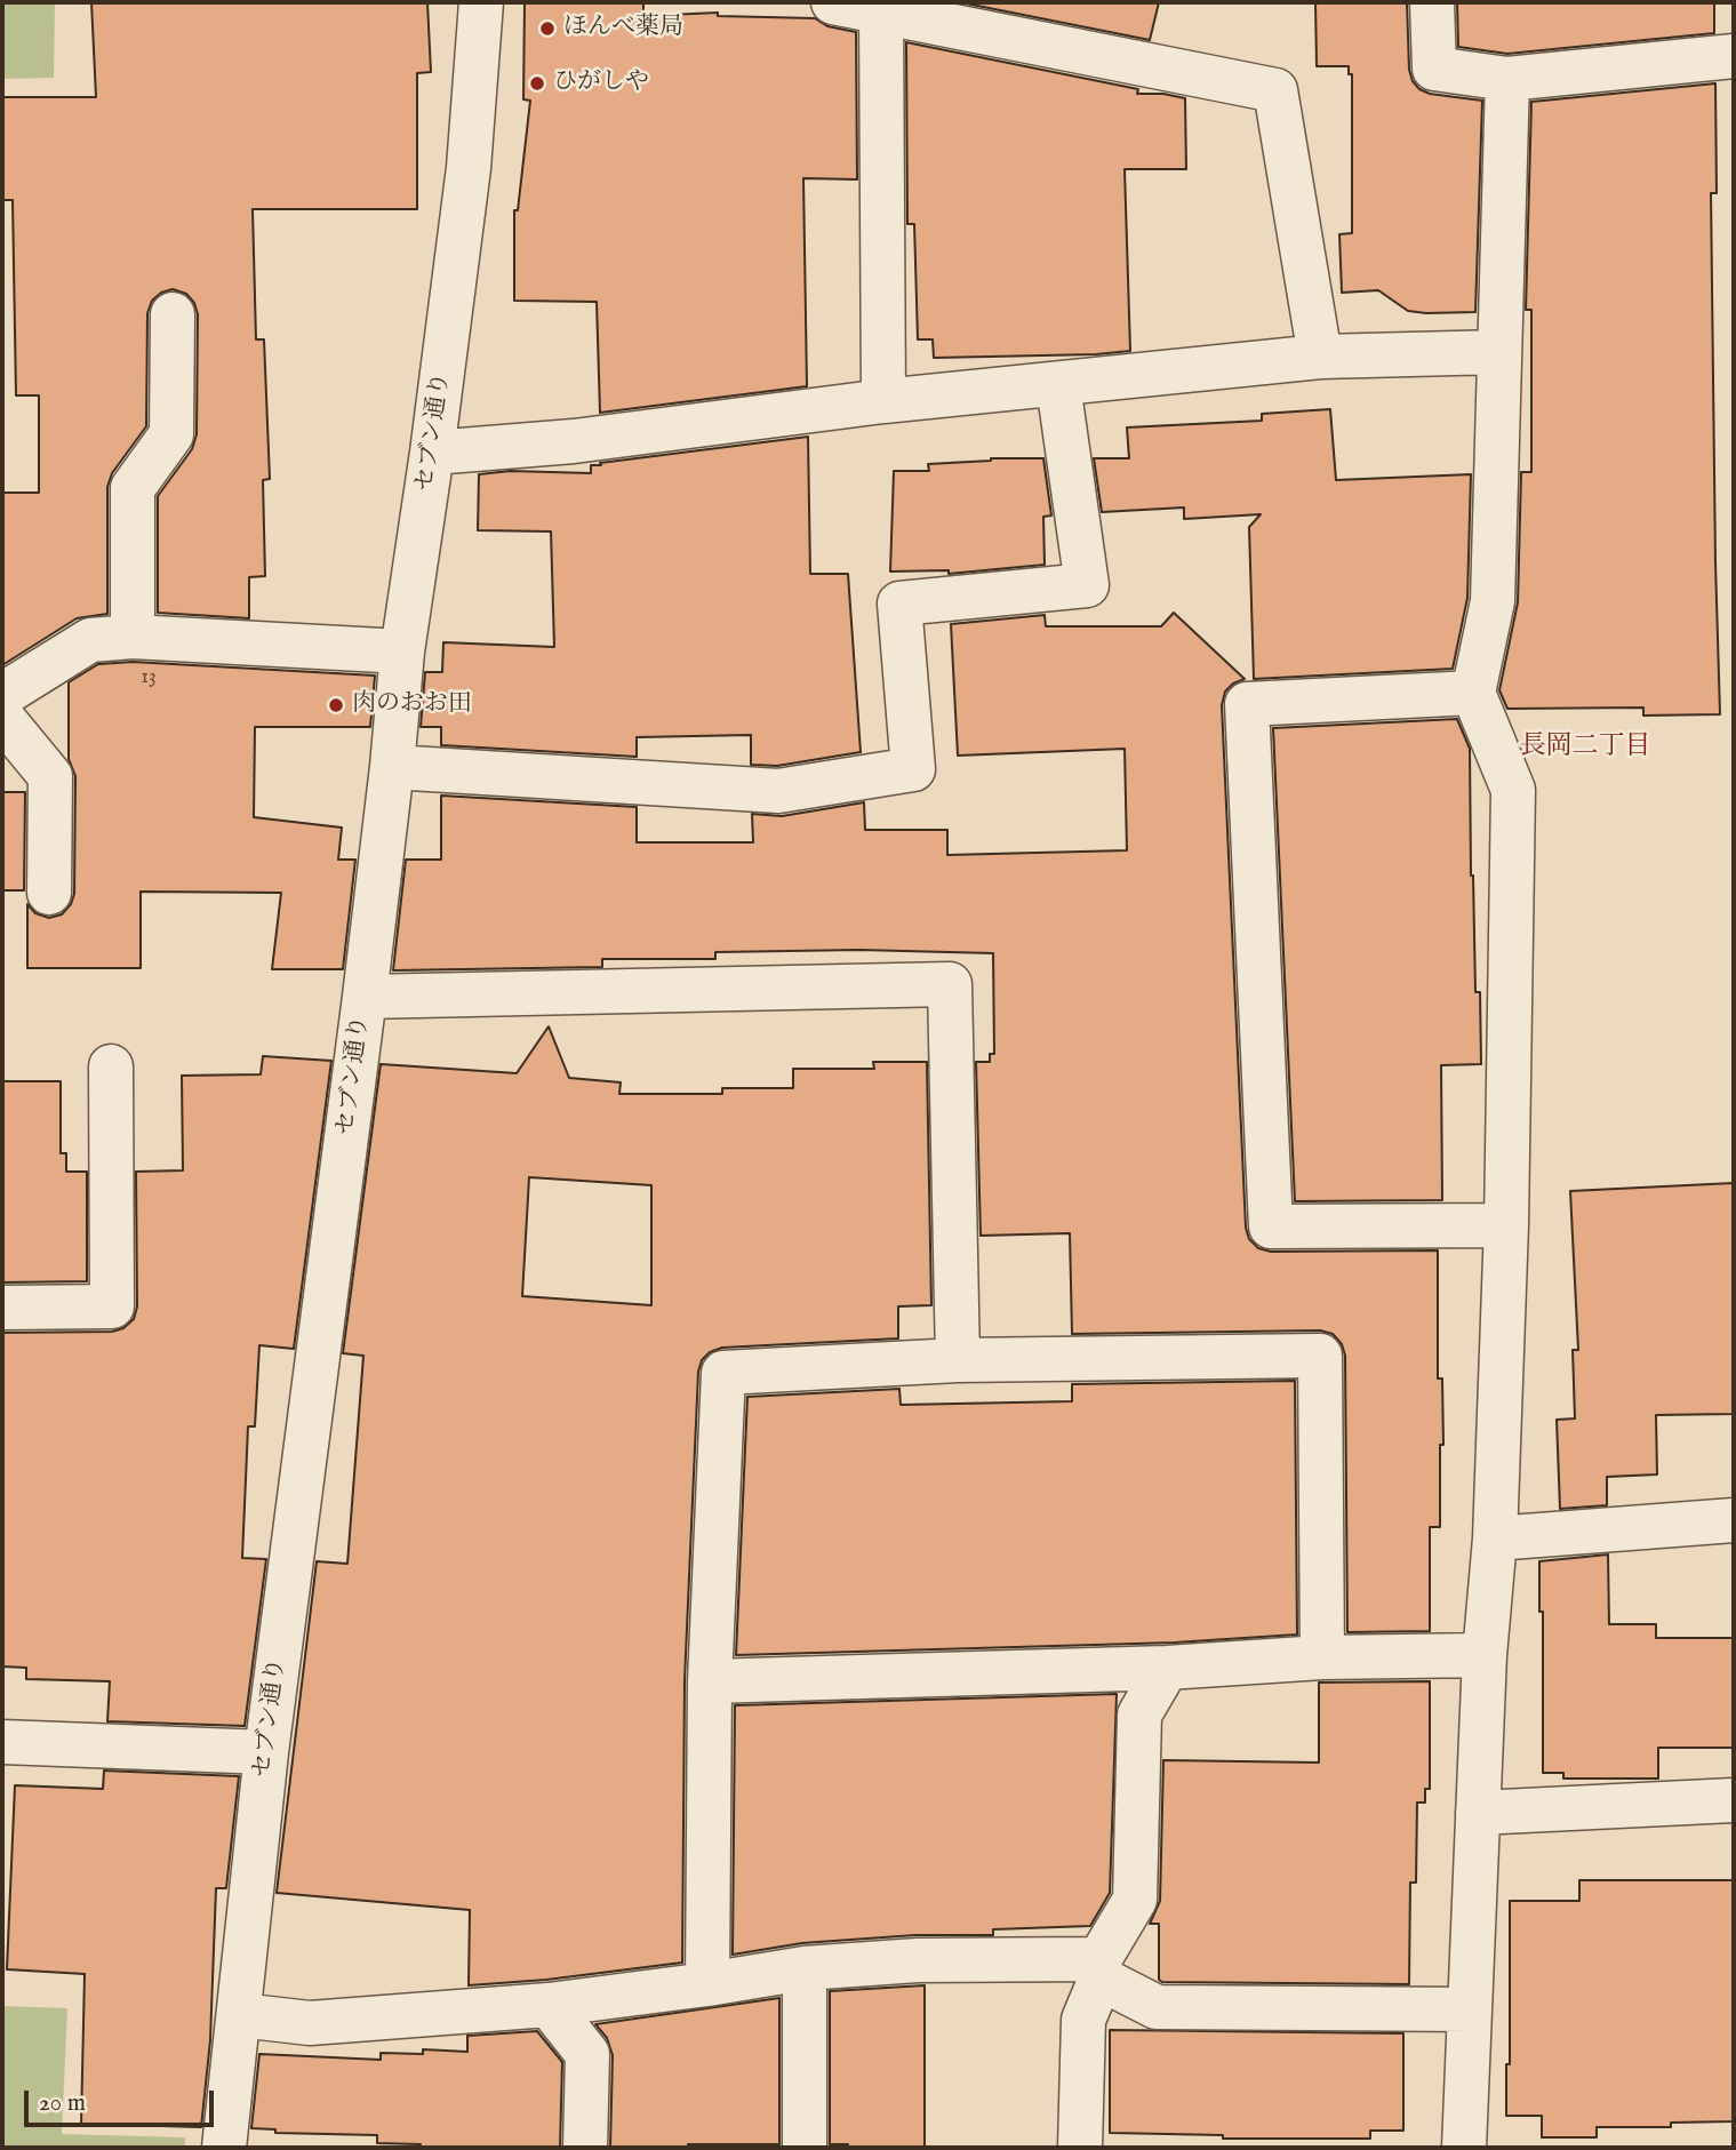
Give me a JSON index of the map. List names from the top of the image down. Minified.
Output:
{"streets":{"street":["セブン通り"]},"districts":["長岡二丁目"],"places":["ほんべ薬局","ひがしや","肉のおお田"],"house_numbers":["13"],"scale_bar":"20 m"}
